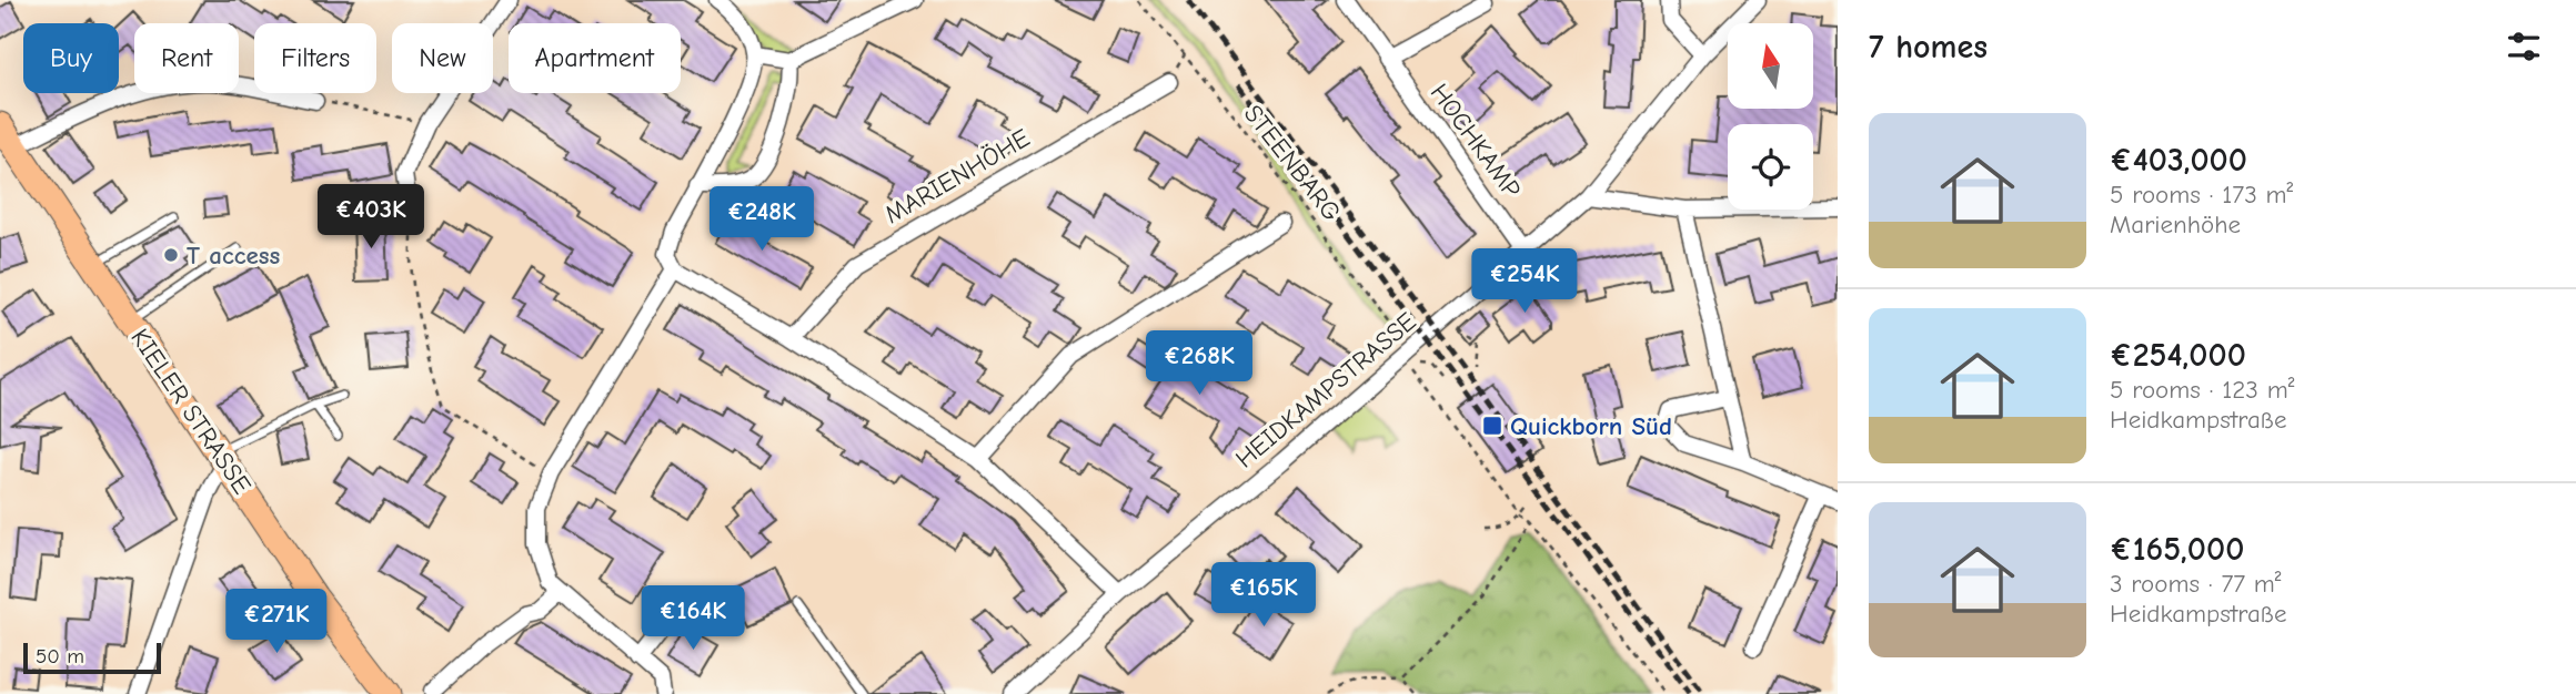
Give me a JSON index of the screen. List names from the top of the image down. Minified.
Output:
{"streets":{"main road":["KIELER STRASSE"],"street":["HOCHKAMP","MARIENHÖHE","HEIDKAMPSTRASSE"],"path":["STEENBARG"]},"crossings":[["HOCHKAMP","HEIDKAMPSTRASSE"],["STEENBARG","HEIDKAMPSTRASSE"]],"places":{"other":["T access"],"transit":["Quickborn Süd"]},"scale_bar":"50 m","north":"top","page":{"heading":"7 homes","chip":["Buy","Rent","Filters","New","Apartment"],"list":[{"name":"€403,000","note":"5 rooms · 173 m² · Marienhöhe"},{"name":"€254,000","note":"5 rooms · 123 m² · Heidkampstraße"},{"name":"€165,000","note":"3 rooms · 77 m² · Heidkampstraße"}],"price":["€403K","€248K","€254K","€268K","€165K","€164K","€271K"],"scale":"50 m"}}
